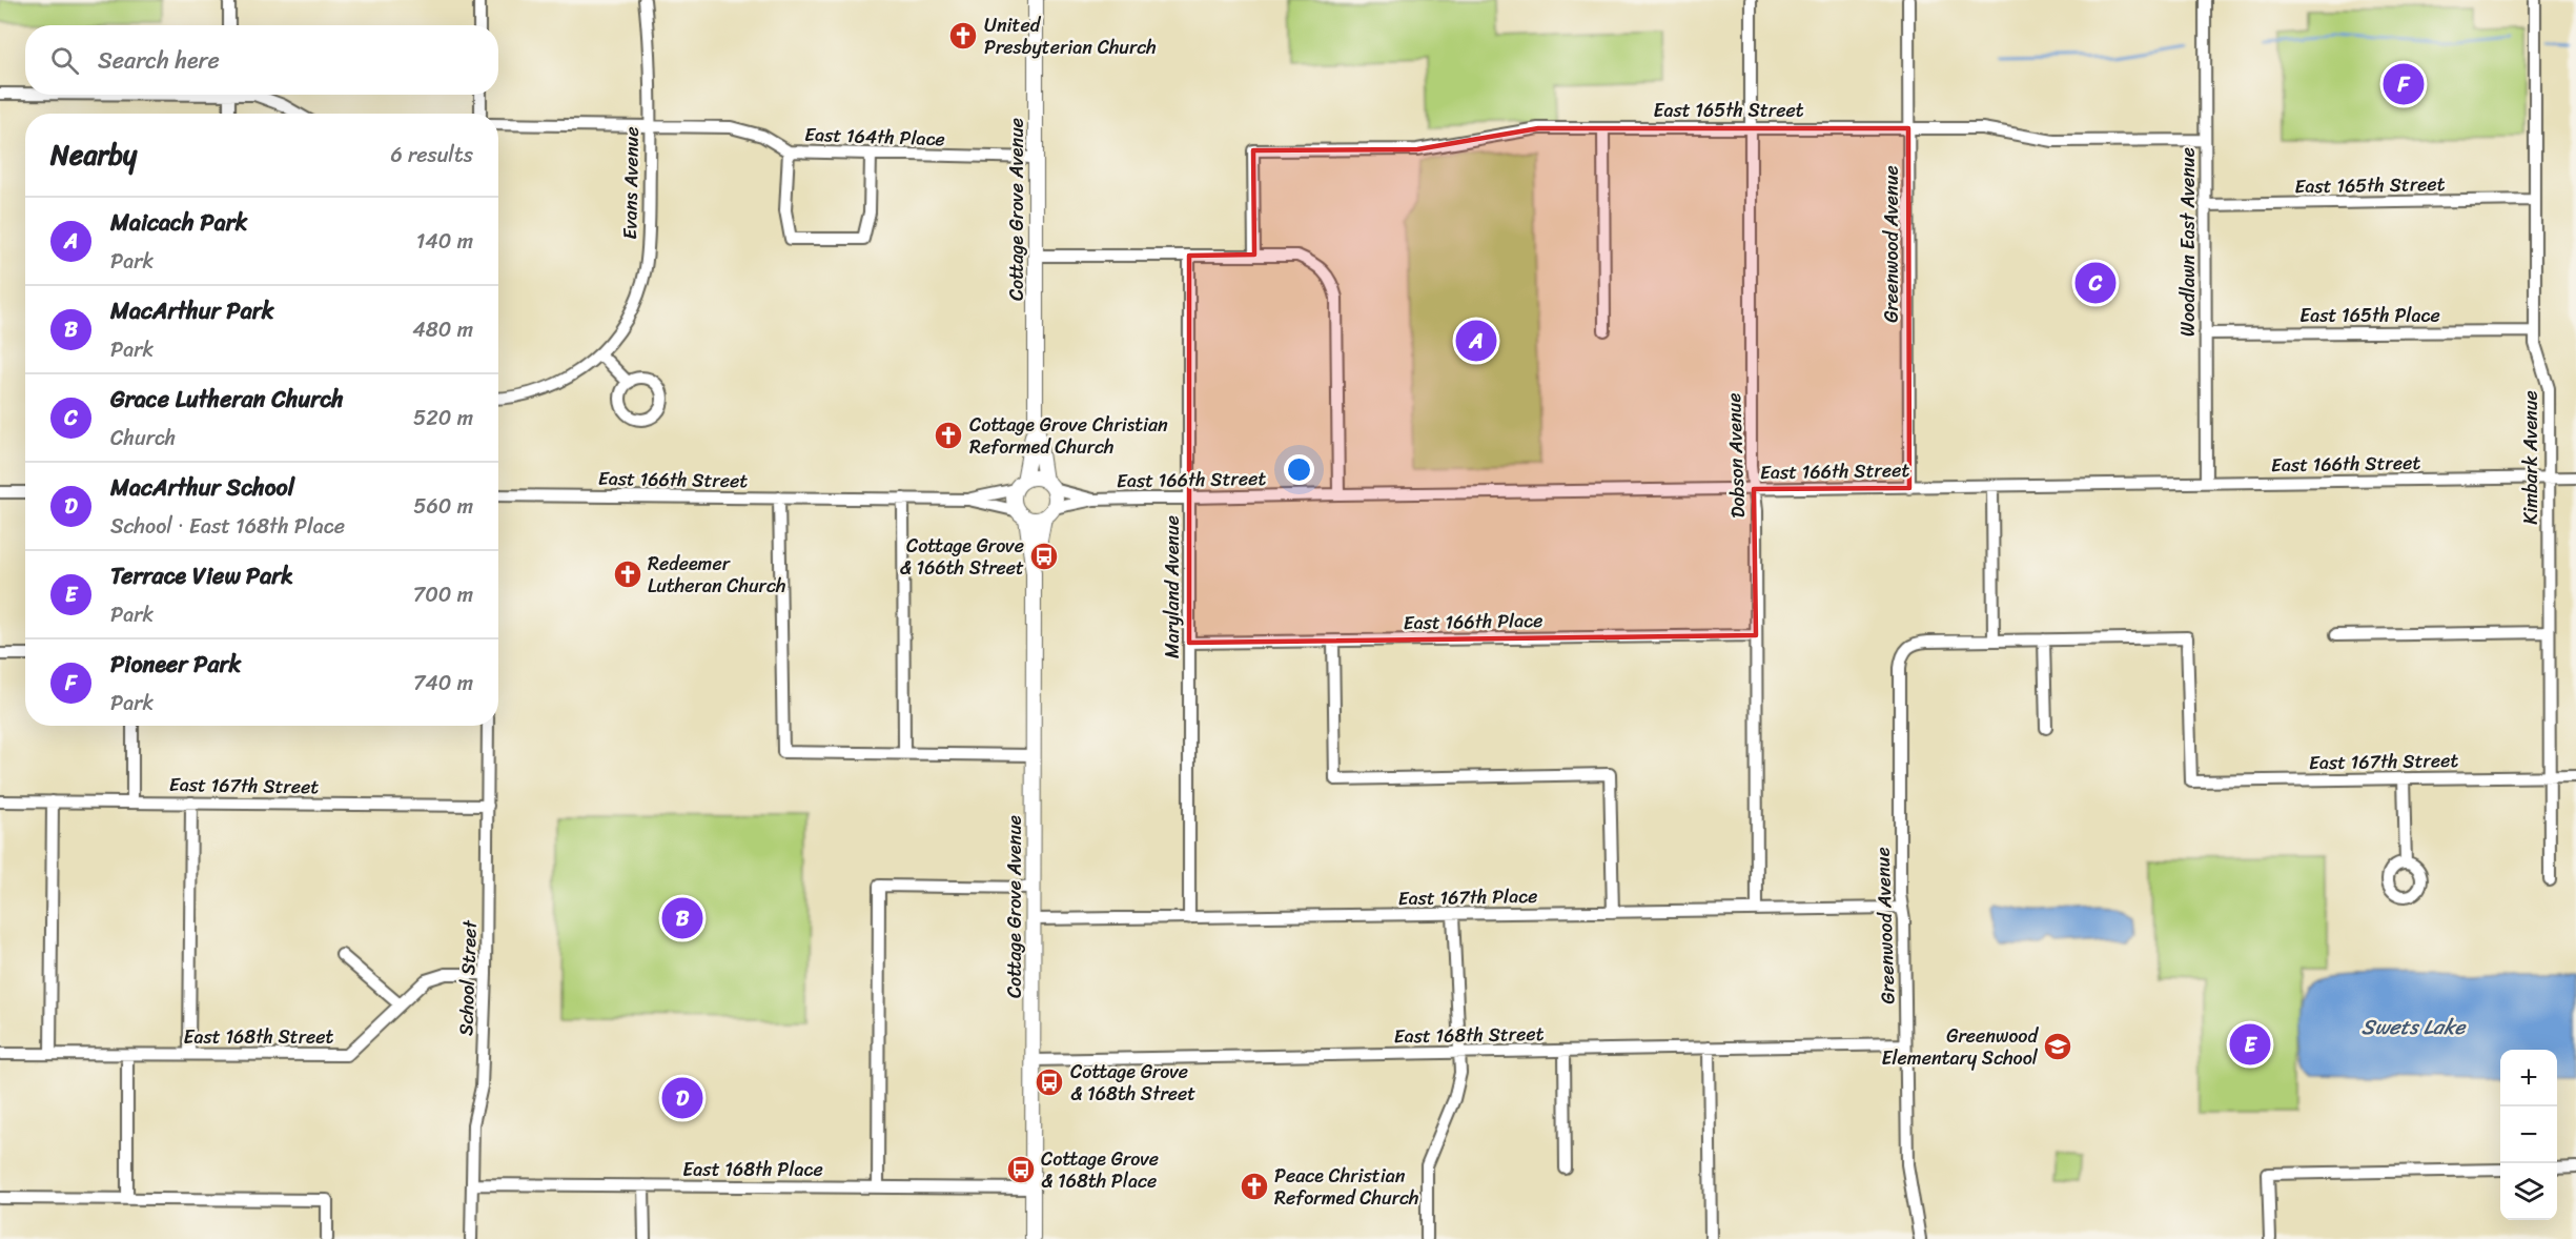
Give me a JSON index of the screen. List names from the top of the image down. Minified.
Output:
{"streets":{"street":["East 165th Street","East 164th Place","Evans Avenue","Cottage Grove Avenue","Woodlawn East Avenue","Greenwood Avenue","East 165th Place","Dobson Avenue","Kimbark Avenue","East 166th Street","Maryland Avenue","East 166th Place","East 167th Street","East 167th Place","School Street","East 168th Street","East 168th Place"]},"crossings":[["East 165th Street","Woodlawn East Avenue"],["East 165th Street","Greenwood Avenue"],["East 165th Street","Dobson Avenue"],["East 165th Street","Kimbark Avenue"],["East 164th Place","Evans Avenue"],["East 164th Place","Cottage Grove Avenue"],["Cottage Grove Avenue","East 166th Street"],["Cottage Grove Avenue","East 167th Place"],["Cottage Grove Avenue","East 168th Street"],["Cottage Grove Avenue","East 168th Place"],["Woodlawn East Avenue","East 165th Place"],["Woodlawn East Avenue","East 166th Street"],["Greenwood Avenue","East 166th Street"],["Greenwood Avenue","East 167th Place"],["Greenwood Avenue","East 168th Street"],["East 165th Place","Kimbark Avenue"],["Dobson Avenue","East 166th Street"],["Dobson Avenue","East 166th Place"],["Dobson Avenue","East 167th Place"],["Kimbark Avenue","East 166th Street"],["Kimbark Avenue","East 167th Street"],["East 166th Street","Maryland Avenue"],["Maryland Avenue","East 166th Place"],["Maryland Avenue","East 167th Place"],["East 167th Street","School Street"],["School Street","East 168th Street"],["School Street","East 168th Place"]],"water":["Swets Lake"],"places":{"church":["United Presbyterian Church","Cottage Grove Christian Reformed Church","Redeemer Lutheran Church","Peace Christian Reformed Church"],"bus stop":["Cottage Grove & 166th Street","Cottage Grove & 168th Street","Cottage Grove & 168th Place"],"school or university":["Greenwood Elementary School"]},"page":{"search":"Search here","pins":["F","C","A","B","E","D"],"heading":["Nearby","6 results"],"list":[{"mark":"A","name":"Maicach Park","note":"Park","value":"140 m"},{"mark":"B","name":"MacArthur Park","note":"Park","value":"480 m"},{"mark":"C","name":"Grace Lutheran Church","note":"Church","value":"520 m"},{"mark":"D","name":"MacArthur School","note":"School · East 168th Place","value":"560 m"},{"mark":"E","name":"Terrace View Park","note":"Park","value":"700 m"},{"mark":"F","name":"Pioneer Park","note":"Park","value":"740 m"}],"map_buttons":["+","−"]}}
